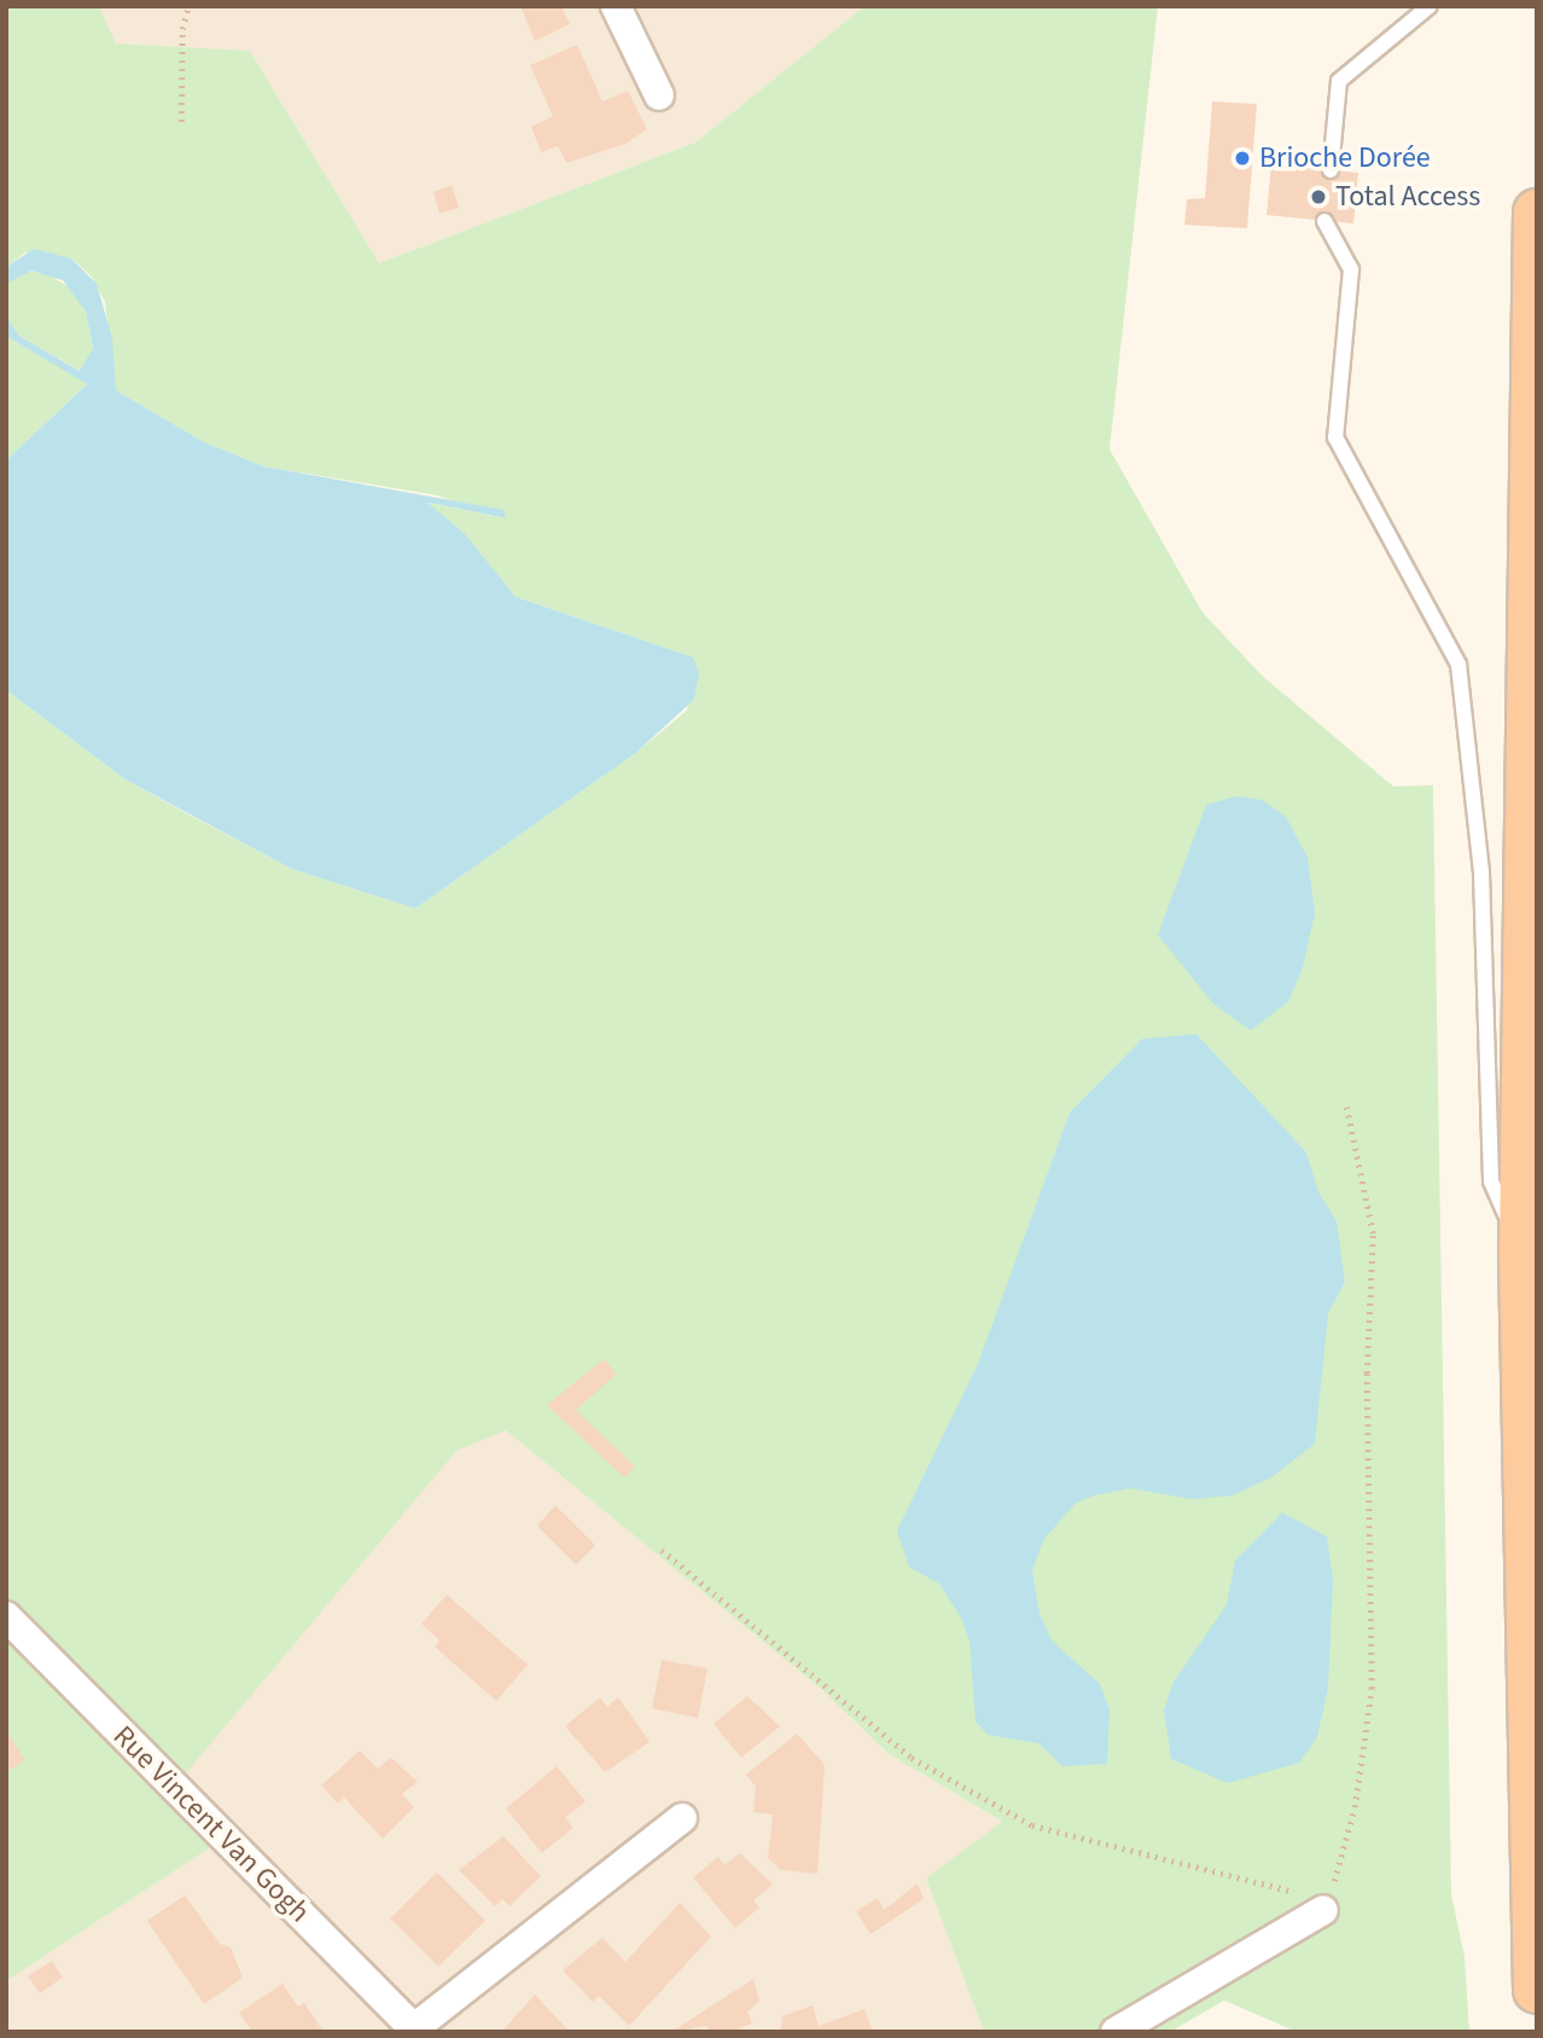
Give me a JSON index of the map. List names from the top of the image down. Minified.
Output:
{"streets":{"street":["Rue Vincent Van Gogh"]},"places":["Brioche Dorée","Total Access"]}
